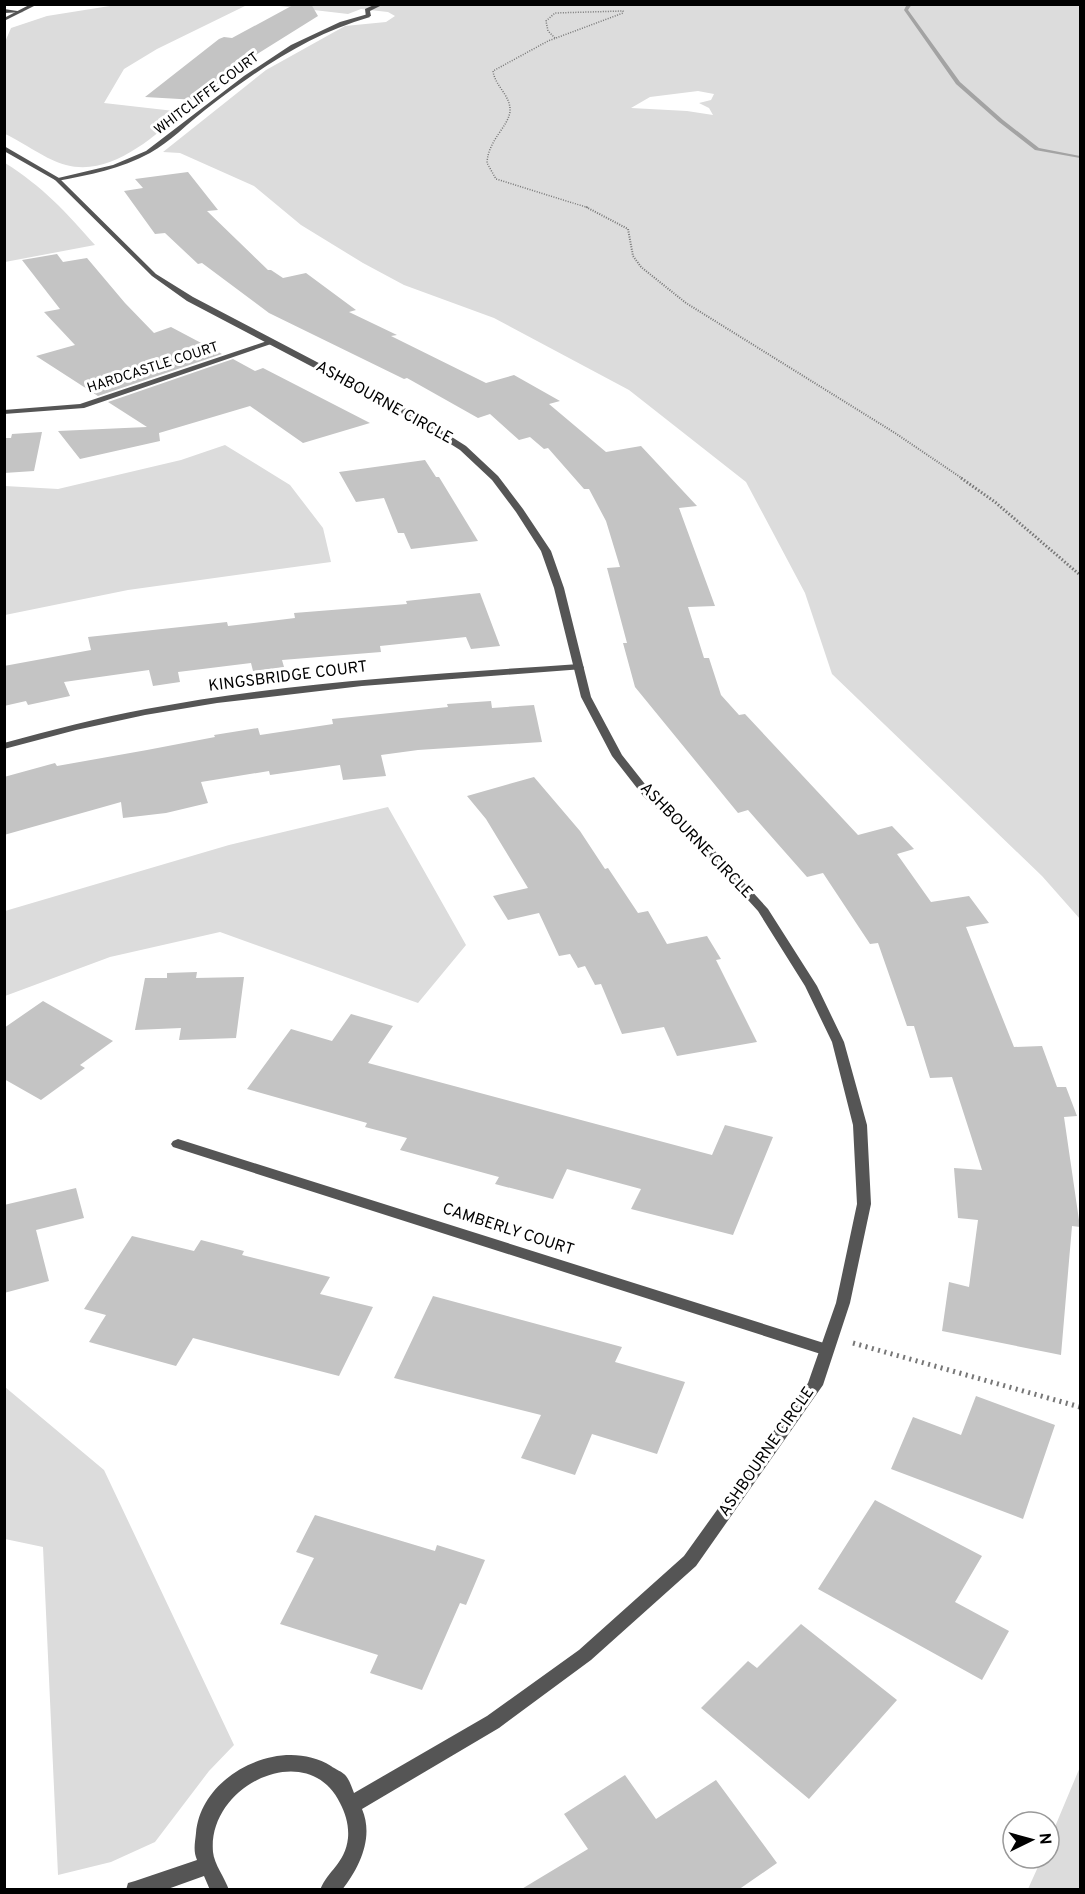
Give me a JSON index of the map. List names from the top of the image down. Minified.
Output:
{"streets":{"street":["WHITCLIFFE COURT","HARDCASTLE COURT","ASHBOURNE CIRCLE","KINGSBRIDGE COURT","CAMBERLY COURT"]},"crossings":[["WHITCLIFFE COURT","ASHBOURNE CIRCLE"],["HARDCASTLE COURT","ASHBOURNE CIRCLE"],["ASHBOURNE CIRCLE","KINGSBRIDGE COURT"],["ASHBOURNE CIRCLE","CAMBERLY COURT"]],"north":"right"}
